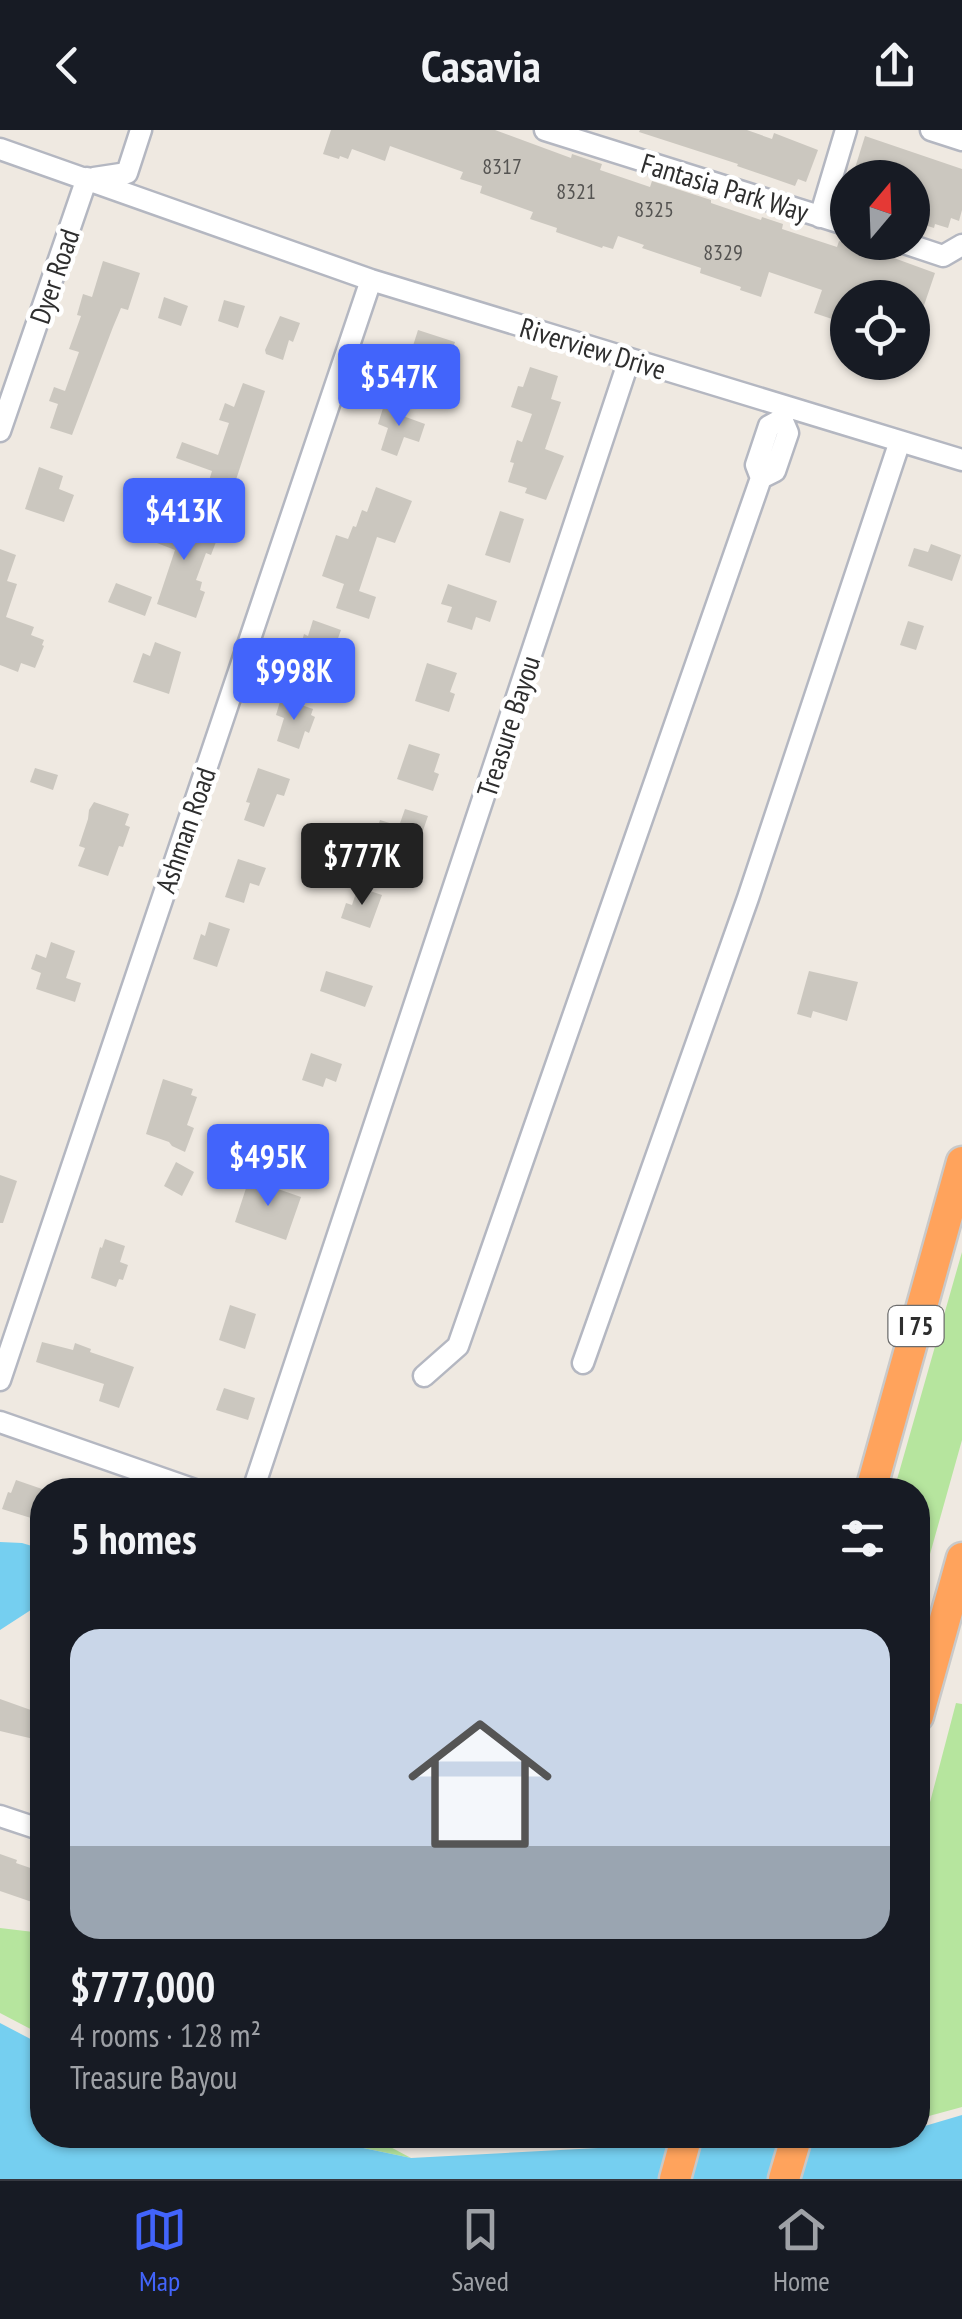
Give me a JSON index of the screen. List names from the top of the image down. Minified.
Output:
{"streets":{"highway":["I 75"],"street":["Fantasia Park Way","Dyer Road","Riverview Drive","Treasure Bayou","Ashman Road"]},"crossings":[["Dyer Road","Riverview Drive"],["Riverview Drive","Treasure Bayou"],["Riverview Drive","Ashman Road"]],"house_numbers":["8317","8321","8325","8329"],"north":"top","page":{"header":"Casavia","price":["$547K","$413K","$998K","$777K","$495K"],"heading":"5 homes","list":[{"name":"$777,000","note":"4 rooms · 128 m² · Treasure Bayou"}],"tabs":["Map","Saved","Home"]}}
